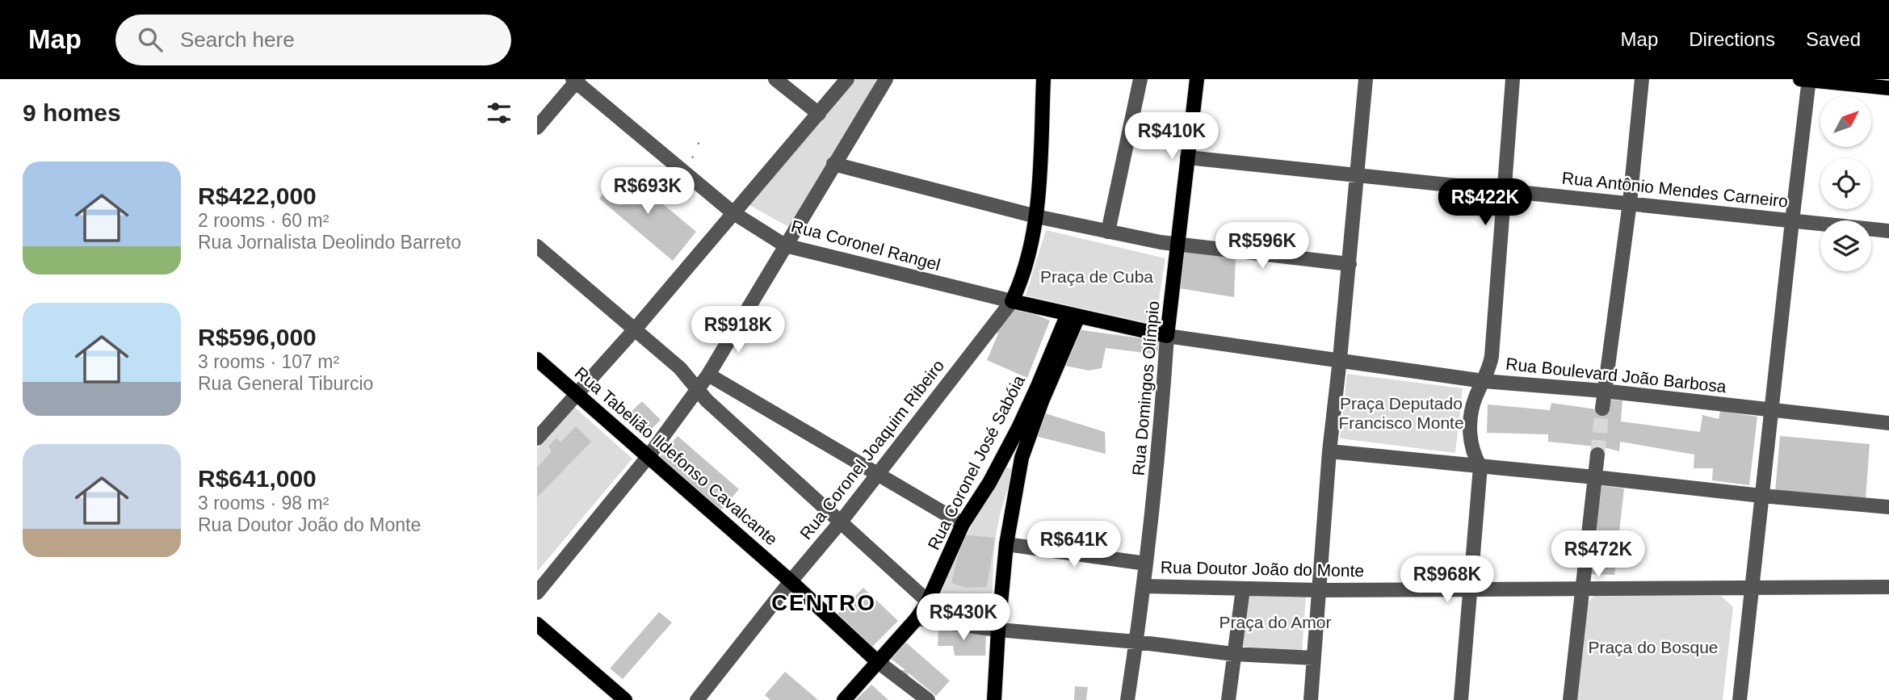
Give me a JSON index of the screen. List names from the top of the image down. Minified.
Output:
{"streets":{"main road":["Rua Coronel Rangel","Rua Domingos Olímpio","Rua Tabelião Ildefonso Cavalcante","Rua Coronel José Sabóia"],"street":["Rua Antônio Mendes Carneiro","Rua Boulevard João Barbosa","Rua Coronel Joaquim Ribeiro","Rua Doutor João do Monte"]},"crossings":[["Rua Antônio Mendes Carneiro","Rua Domingos Olímpio"],["Rua Coronel Rangel","Rua Boulevard João Barbosa"],["Rua Coronel Rangel","Rua Domingos Olímpio"],["Rua Coronel Rangel","Rua Coronel Joaquim Ribeiro"],["Rua Coronel Rangel","Rua Coronel José Sabóia"],["Rua Boulevard João Barbosa","Rua Domingos Olímpio"],["Rua Domingos Olímpio","Rua Doutor João do Monte"],["Rua Coronel Joaquim Ribeiro","Rua Tabelião Ildefonso Cavalcante"],["Rua Tabelião Ildefonso Cavalcante","Rua Coronel José Sabóia"]],"districts":["CENTRO"],"parks":["Praça de Cuba","Praça Deputado Francisco Monte","Praça do Amor","Praça do Bosque"],"north":"top right","page":{"header":"Map","search":"Search here","nav":["Map","Directions","Saved"],"heading":"9 homes","price":["R$410K","R$693K","R$422K","R$596K","R$918K","R$641K","R$472K","R$968K","R$430K"],"list":[{"name":"R$422,000","note":"2 rooms · 60 m² · Rua Jornalista Deolindo Barreto"},{"name":"R$596,000","note":"3 rooms · 107 m² · Rua General Tiburcio"},{"name":"R$641,000","note":"3 rooms · 98 m² · Rua Doutor João do Monte"}]}}
